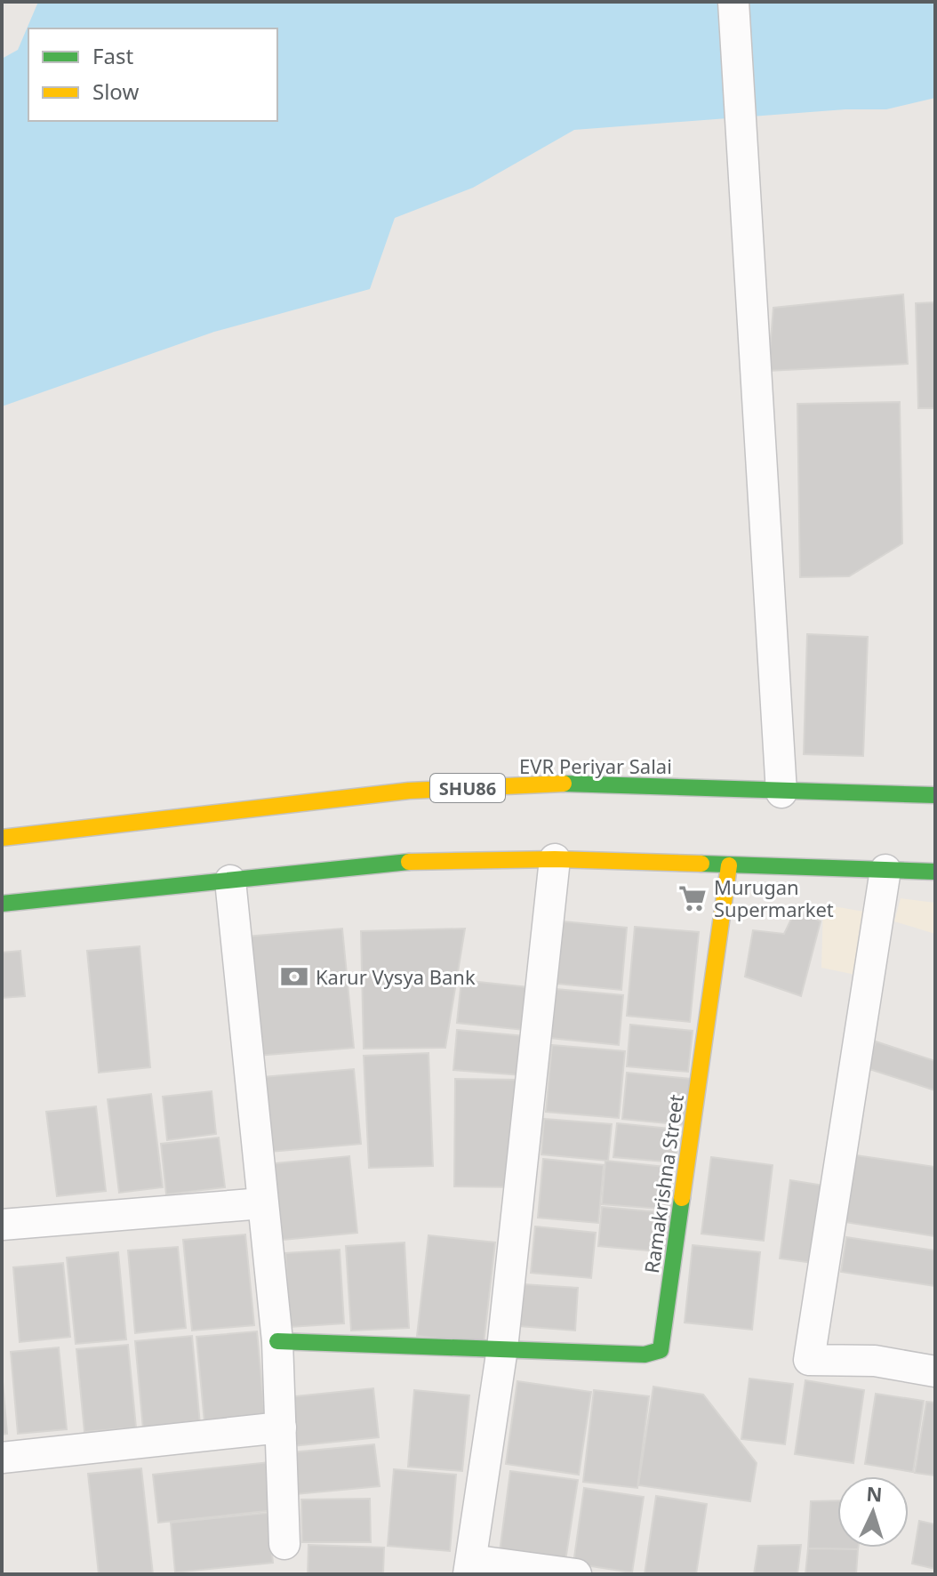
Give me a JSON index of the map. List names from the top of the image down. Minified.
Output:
{"streets":{"main road":["EVR Periyar Salai","SHU86","Ramakrishna Street"]},"places":{"supermarket":["Murugan Supermarket"],"bank":["Karur Vysya Bank"]},"legend":["Fast","Slow"],"north":"top"}
